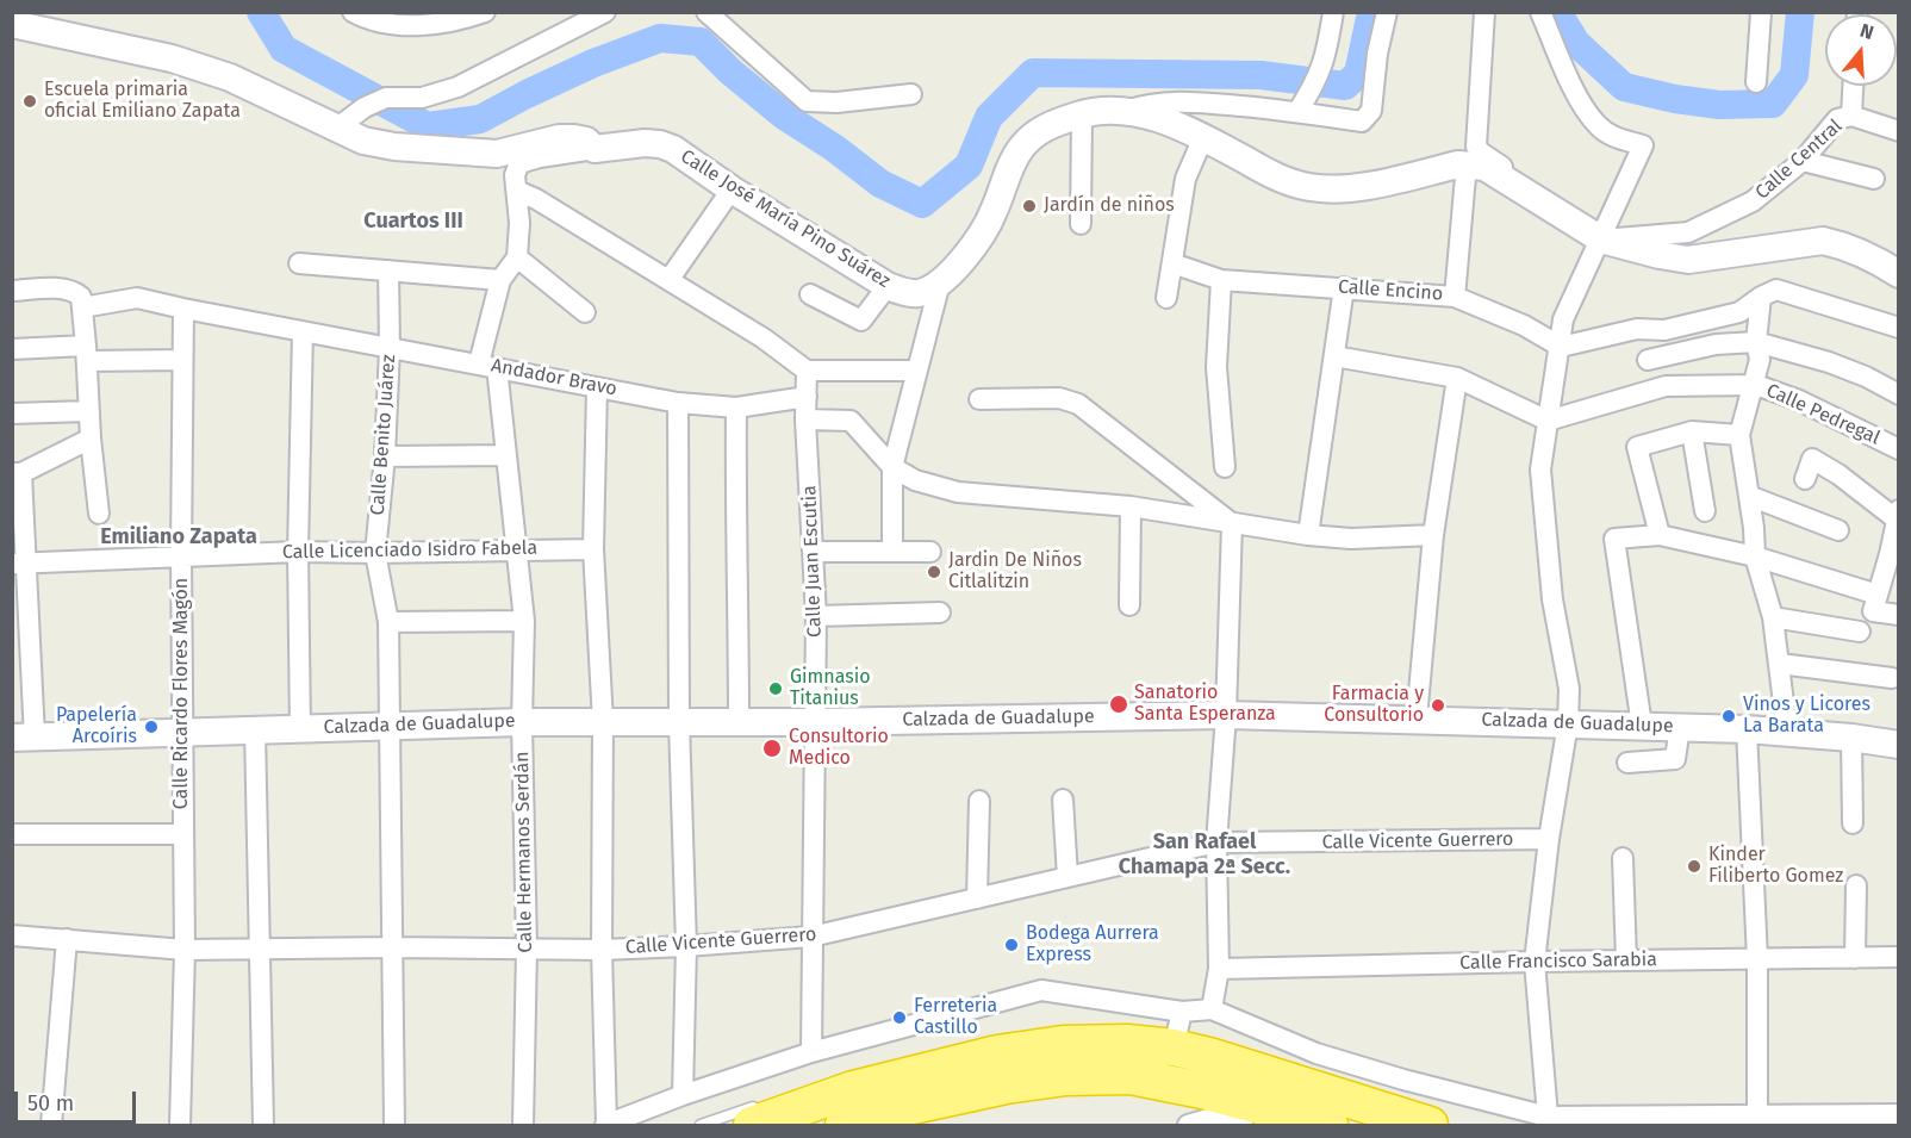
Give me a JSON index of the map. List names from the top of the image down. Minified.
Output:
{"streets":{"street":["Calle Central","Calle José María Pino Suárez","Calle Encino","Andador Bravo","Calle Pedregal","Calle Benito Juárez","Calle Licenciado Isidro Fabela","Calle Juan Escutia","Calle Ricardo Flores Magón","Calzada de Guadalupe","Calle Vicente Guerrero","Calle Hermanos Serdán","Calle Francisco Sarabia"]},"crossings":[["Andador Bravo","Calle Benito Juárez"],["Andador Bravo","Calle Juan Escutia"],["Andador Bravo","Calle Ricardo Flores Magón"],["Andador Bravo","Calle Hermanos Serdán"],["Calle Benito Juárez","Calle Licenciado Isidro Fabela"],["Calle Benito Juárez","Calzada de Guadalupe"],["Calle Benito Juárez","Calle Vicente Guerrero"],["Calle Licenciado Isidro Fabela","Calle Ricardo Flores Magón"],["Calle Licenciado Isidro Fabela","Calle Hermanos Serdán"],["Calle Juan Escutia","Calzada de Guadalupe"],["Calle Juan Escutia","Calle Vicente Guerrero"],["Calle Ricardo Flores Magón","Calzada de Guadalupe"],["Calle Ricardo Flores Magón","Calle Vicente Guerrero"],["Calzada de Guadalupe","Calle Hermanos Serdán"],["Calle Vicente Guerrero","Calle Hermanos Serdán"]],"districts":["Cuartos III","Emiliano Zapata","San Rafael Chamapa 2ª Secc."],"places":["Escuela primaria oficial Emiliano Zapata","Jardín de niños","Jardin De Niños Citlalitzin","Gimnasio Titanius","Sanatorio Santa Esperanza","Farmacia y Consultorio","Vinos y Licores La Barata","Papelería Arcoíris","Consultorio Medico","Kinder Filiberto Gomez","Bodega Aurrera Express","Ferreteria Castillo"],"scale_bar":"50 m","north":"top"}
